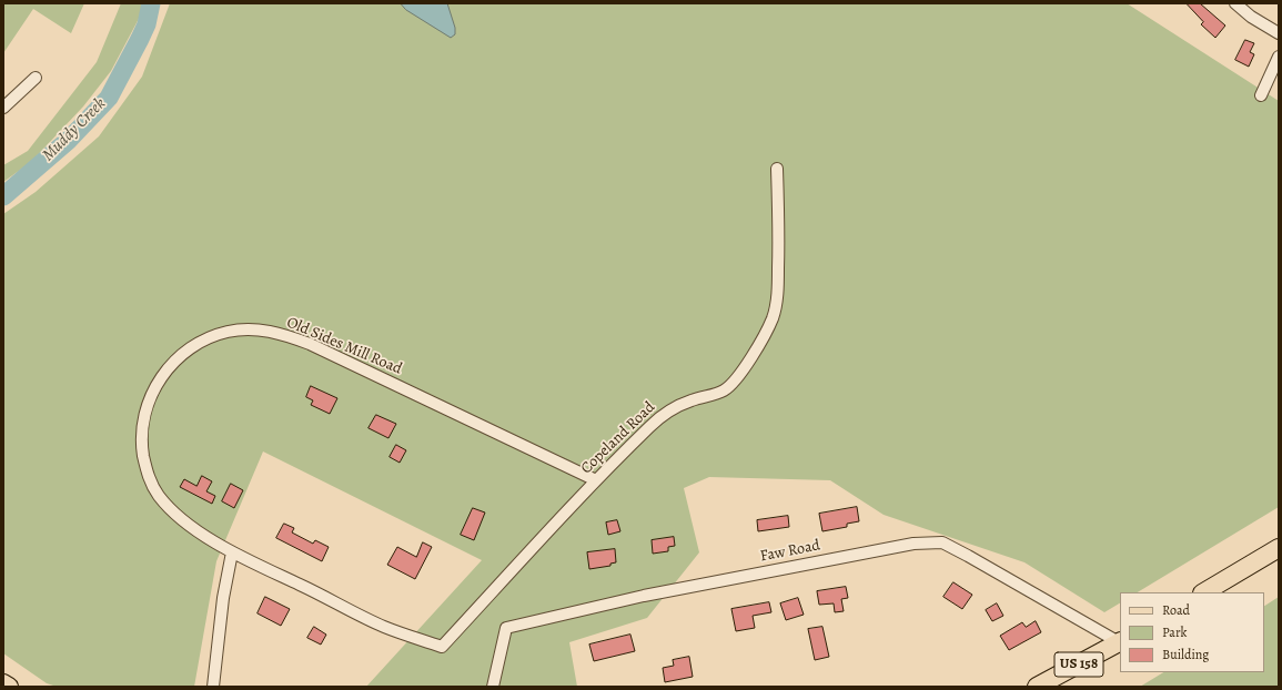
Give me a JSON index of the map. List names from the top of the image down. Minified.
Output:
{"streets":{"main road":["US 158"],"street":["Old Sides Mill Road","Copeland Road","Faw Road"]},"crossings":[["Old Sides Mill Road","Copeland Road"],["Faw Road","US 158"]],"water":["Muddy Creek"],"legend":["Road","Park","Building"]}
